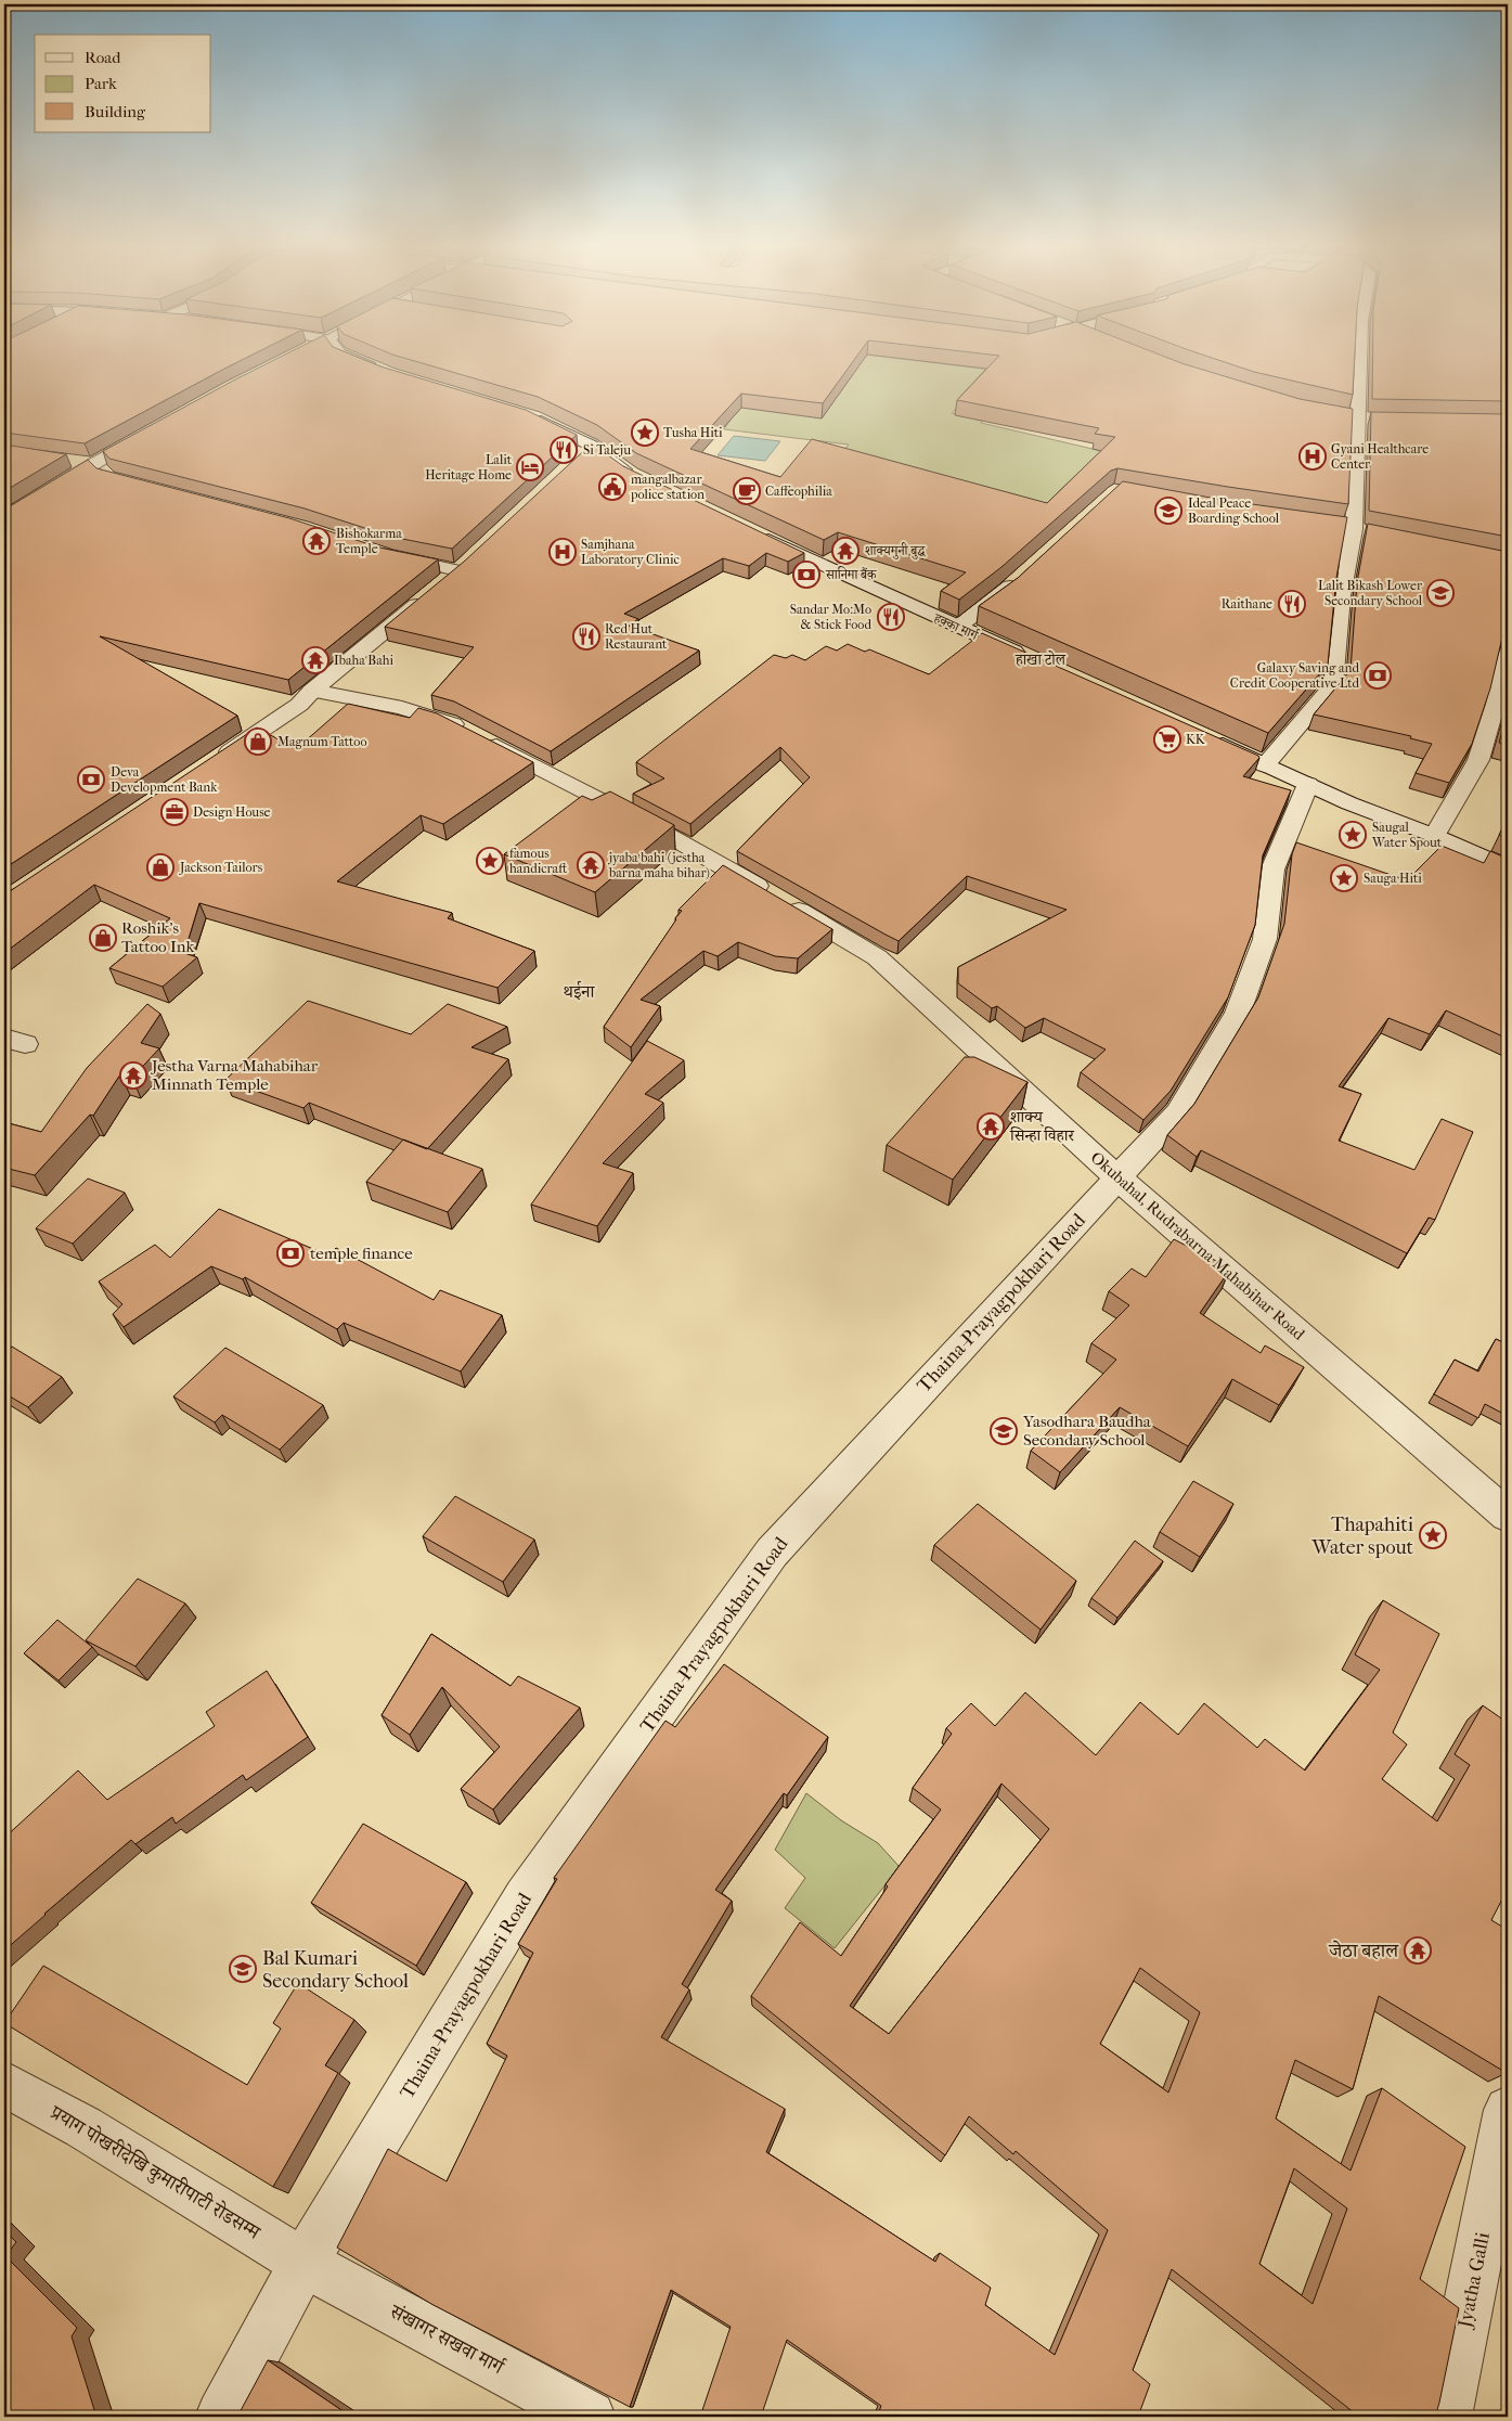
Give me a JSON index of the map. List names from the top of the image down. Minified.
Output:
{"streets":{"street":["हक्का मार्ग","Okubahal, Rudrabarna Mahabihar Road","Thaina-Prayagpokhari Road","प्रयाग पोखरीदेखि कुमारीपाटी रोडसम्म","Jyatha Galli","संखागर सखवा मार्ग"]},"crossings":[["Okubahal, Rudrabarna Mahabihar Road","Thaina-Prayagpokhari Road"],["Thaina-Prayagpokhari Road","प्रयाग पोखरीदेखि कुमारीपाटी रोडसम्म"],["Thaina-Prayagpokhari Road","संखागर सखवा मार्ग"],["प्रयाग पोखरीदेखि कुमारीपाटी रोडसम्म","संखागर सखवा मार्ग"]],"districts":["हाखा टोल","थईना"],"places":{"place":["Tusha Hiti","Saugal Water Spout","famous handicraft","Sauga Hiti","Thapahiti Water spout"],"restaurant":["Si Taleju","Raithane","Sandar Mo:Mo & Stick Food","Red Hut Restaurant"],"hospital":["Gyani Healthcare Center","Samjhana Laboratory Clinic"],"hotel":["Lalit Heritage Home"],"public building":["mangalbazar police station"],"cafe":["Caffeophilia"],"school or university":["Ideal Peace Boarding School","Lalit Bikash Lower Secondary School","Yasodhara Baudha Secondary School","Bal Kumari Secondary School"],"temple":["Bishokarma Temple","शाक्यमुनी बुद्ध","Ibaha Bahi","jyaba bahi (jestha barna maha bihar)","Jestha Varna Mahabihar Minnath Temple","शाक्य सिन्हा विहार","जेठा बहाल"],"bank":["सानिमा बैंक","Galaxy Saving and Credit Cooperative Ltd","Deva Development Bank","temple finance"],"supermarket":["KK"],"shop":["Magnum Tattoo","Jackson Tailors","Roshik's Tattoo Ink"],"office":["Design House"]},"legend":["Road","Park","Building"]}
